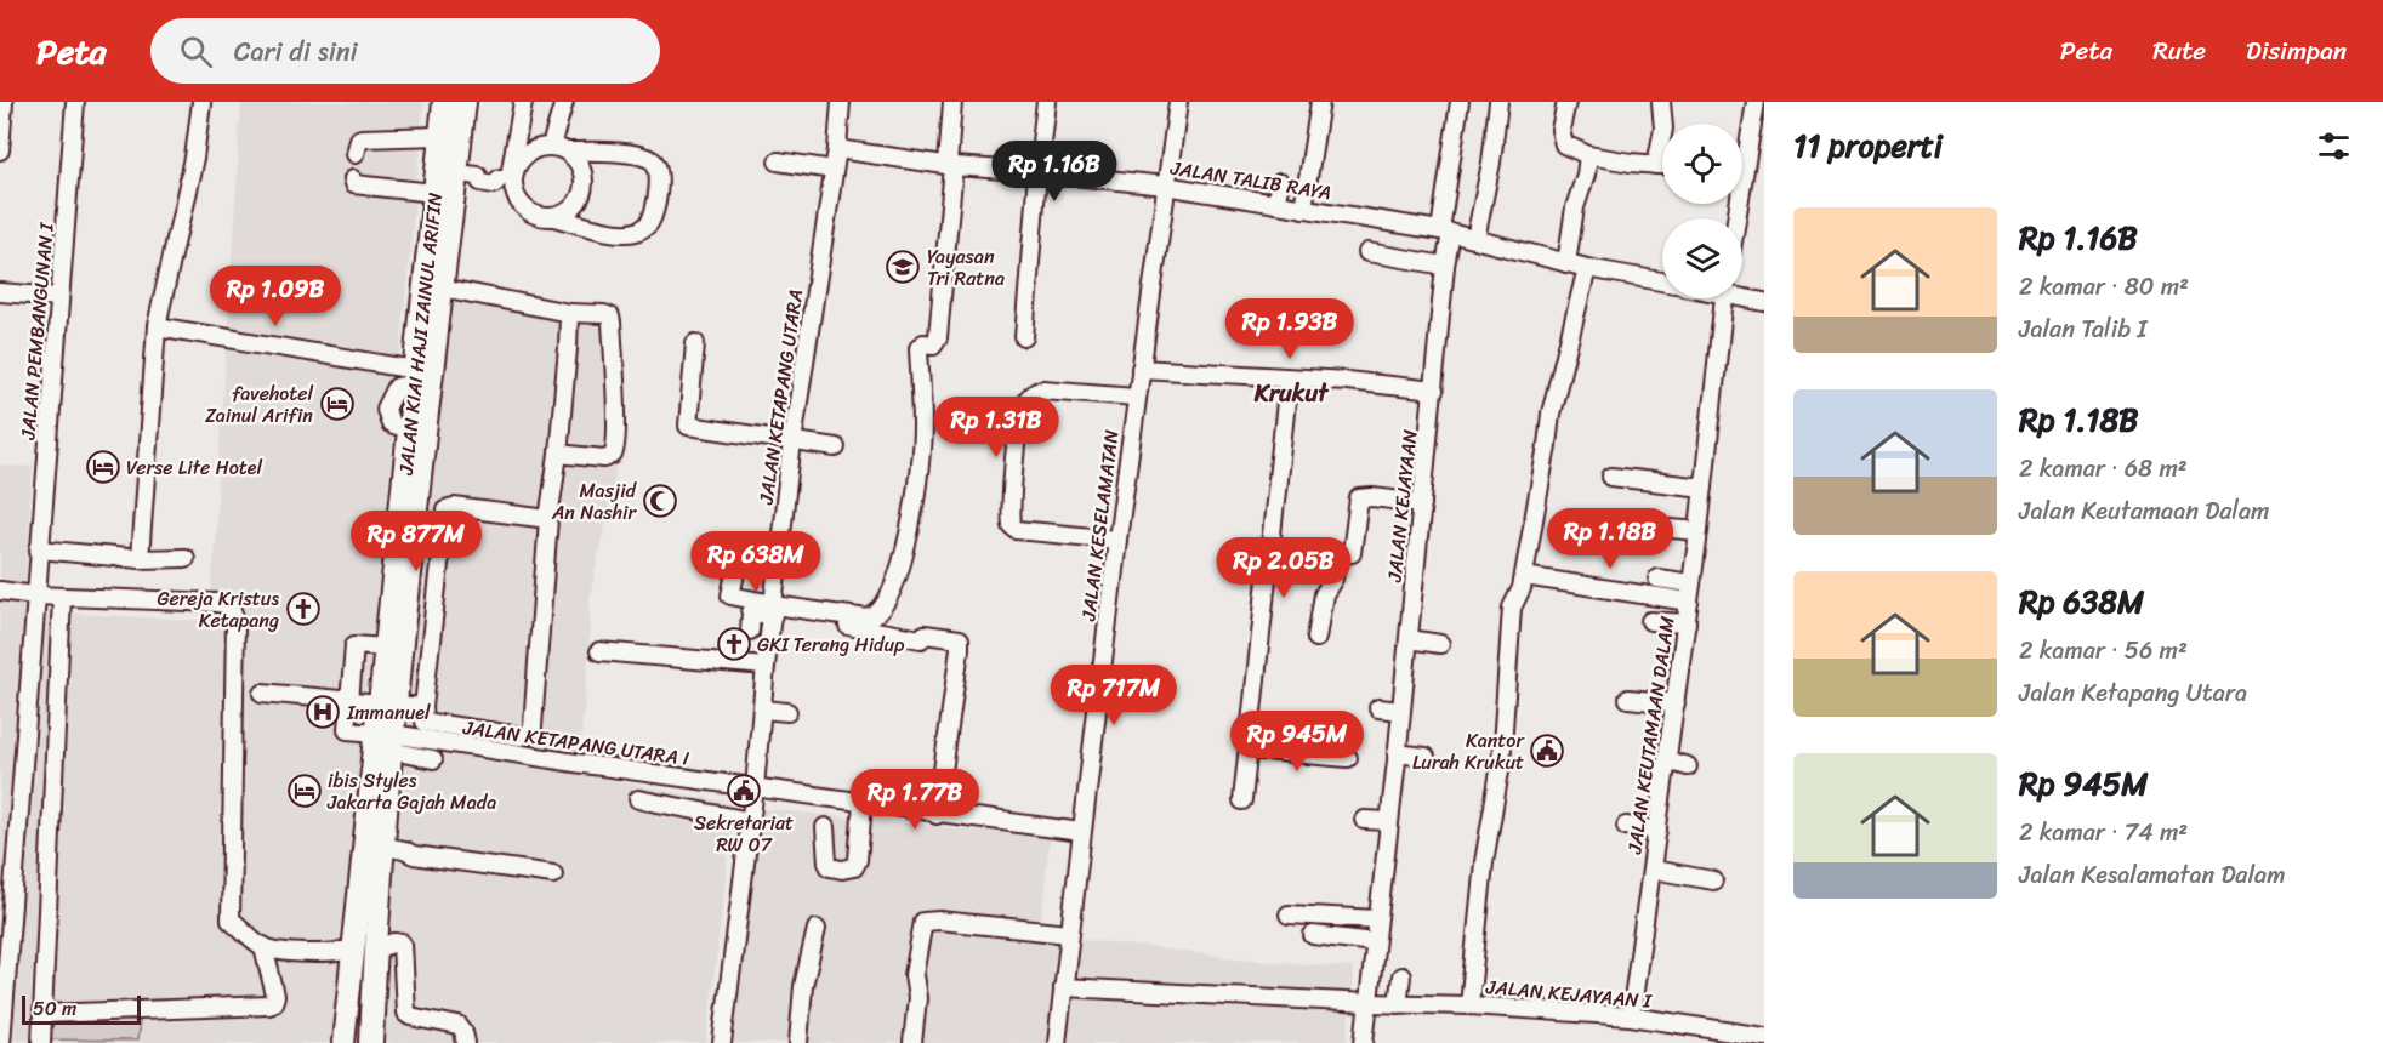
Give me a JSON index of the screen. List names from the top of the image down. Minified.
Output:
{"streets":{"main road":["JALAN KIAI HAJI ZAINUL ARIFIN"],"street":["JALAN TALIB RAYA","JALAN PEMBANGUNAN I","JALAN KETAPANG UTARA","JALAN KEJAYAAN","JALAN KESELAMATAN","JALAN KEUTAMAAN DALAM","JALAN KETAPANG UTARA I","JALAN KEJAYAAN I"]},"crossings":[["JALAN TALIB RAYA","JALAN KETAPANG UTARA"],["JALAN TALIB RAYA","JALAN KEJAYAAN"],["JALAN TALIB RAYA","JALAN KESELAMATAN"],["JALAN KIAI HAJI ZAINUL ARIFIN","JALAN KETAPANG UTARA I"],["JALAN KETAPANG UTARA","JALAN KETAPANG UTARA I"],["JALAN KEJAYAAN","JALAN KEJAYAAN I"],["JALAN KESELAMATAN","JALAN KETAPANG UTARA I"],["JALAN KESELAMATAN","JALAN KEJAYAAN I"],["JALAN KEUTAMAAN DALAM","JALAN KEJAYAAN I"]],"districts":["Krukut"],"places":{"school or university":["Yayasan Tri Ratna"],"hotel":["favehotel Zainul Arifin","Verse Lite Hotel","ibis Styles Jakarta Gajah Mada"],"mosque":["Masjid An Nashir"],"church":["Gereja Kristus Ketapang","GKI Terang Hidup"],"hospital":["Immanuel"],"public building":["Kantor Lurah Krukut","Sekretariat RW 07"]},"scale_bar":"50 m","page":{"header":"Peta","search":"Cari di sini","nav":["Peta","Rute","Disimpan"],"heading":"11 properti","price":["Rp 1.16B","Rp 1.09B","Rp 1.93B","Rp 1.31B","Rp 1.18B","Rp 877M","Rp 638M","Rp 2.05B","Rp 717M","Rp 945M","Rp 1.77B"],"list":[{"name":"Rp 1.16B","note":"2 kamar · 80 m² · Jalan Talib I"},{"name":"Rp 1.18B","note":"2 kamar · 68 m² · Jalan Keutamaan Dalam"},{"name":"Rp 638M","note":"2 kamar · 56 m² · Jalan Ketapang Utara"},{"name":"Rp 945M","note":"2 kamar · 74 m² · Jalan Kesalamatan Dalam"}],"scale":"50 m"}}
